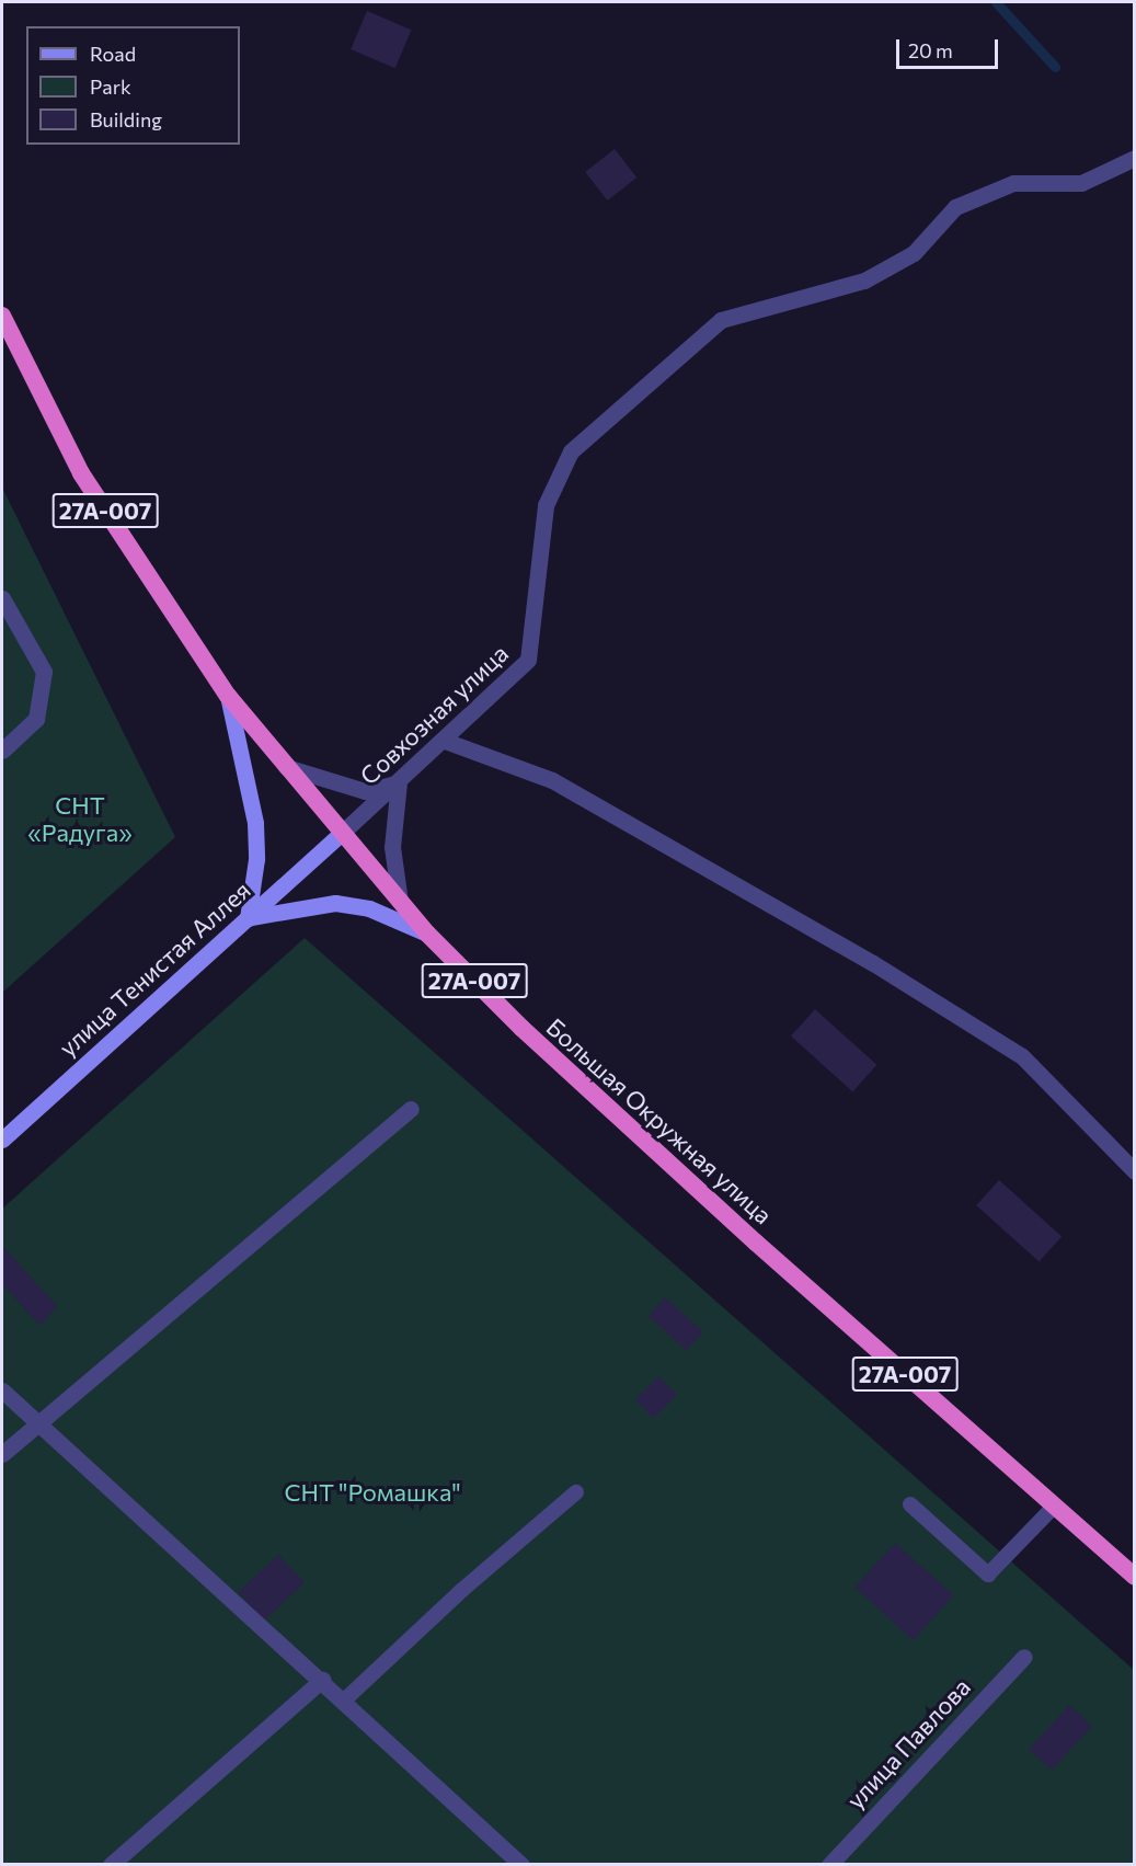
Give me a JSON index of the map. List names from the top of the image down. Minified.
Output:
{"streets":{"highway":["27А-007","Большая Окружная улица"],"main road":["улица Тенистая Аллея"],"street":["Совхозная улица","улица Павлова"]},"crossings":[["Совхозная улица","улица Тенистая Аллея"],["Совхозная улица","Большая Окружная улица"],["улица Тенистая Аллея","Большая Окружная улица"]],"parks":["СНТ «Радуга»","СНТ \"Ромашка\""],"legend":["Road","Park","Building"],"scale_bar":"20 m"}
